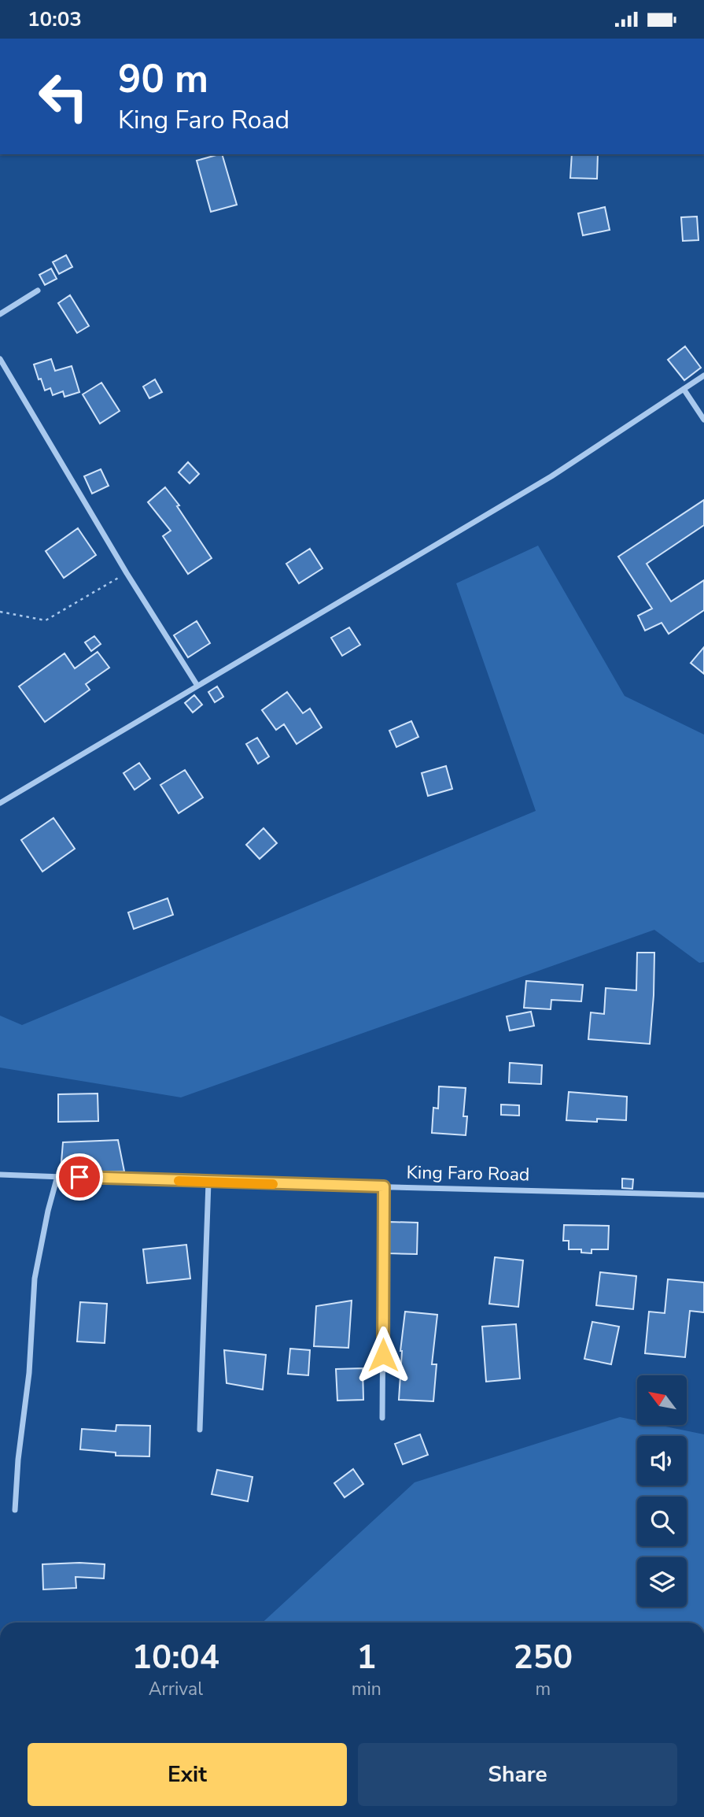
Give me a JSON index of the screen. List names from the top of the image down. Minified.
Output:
{"streets":{"street":["King Faro Road"]},"north":"top left","page":{"status":"10:03","turn":["90 m","King Faro Road"],"eta":["10:04","Arrival","1","min","250","m"],"buttons":["Exit","Share"]}}
